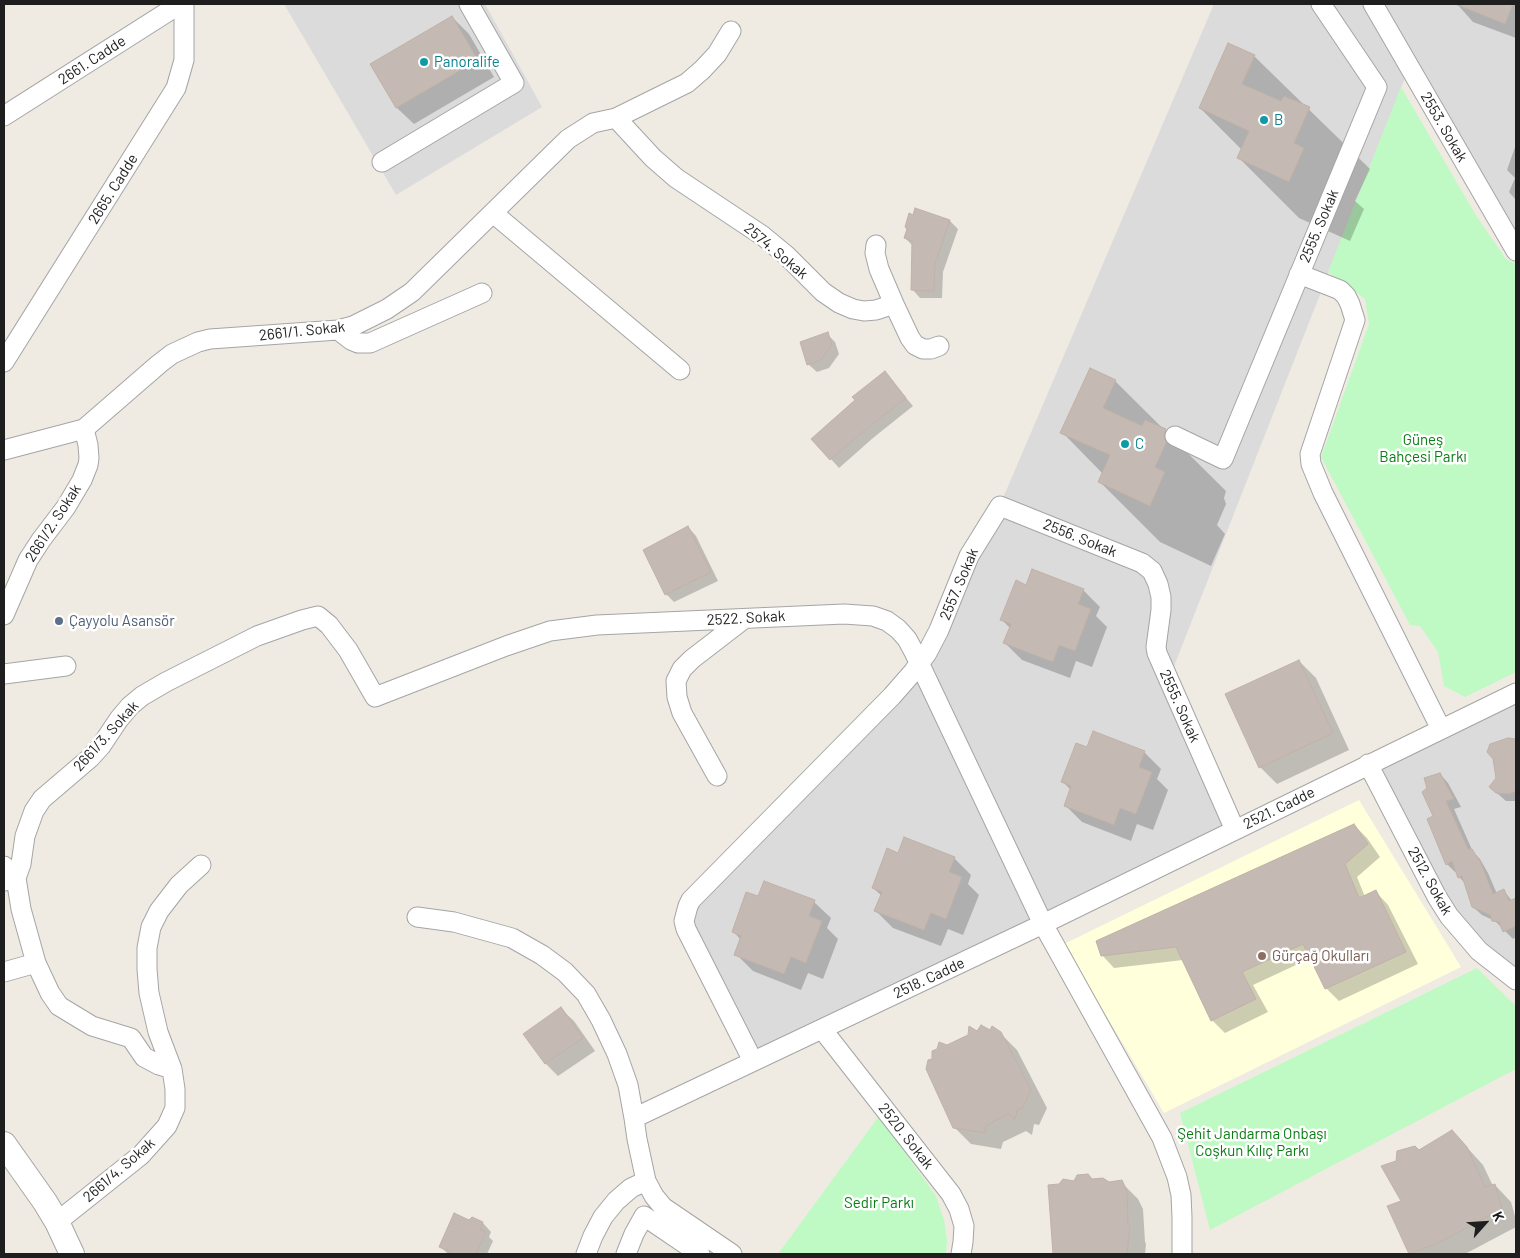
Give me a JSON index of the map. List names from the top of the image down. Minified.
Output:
{"streets":{"street":["2661. Cadde","2553. Sokak","2665. Cadde","2555. Sokak","2574. Sokak","2661/1. Sokak","2661/2. Sokak","2556. Sokak","2557. Sokak","2522. Sokak","2661/3. Sokak","2521. Cadde","2512. Sokak","2518. Cadde","2520. Sokak","2661/4. Sokak"]},"crossings":[["2661. Cadde","2665. Cadde"],["2555. Sokak","2556. Sokak"],["2555. Sokak","2521. Cadde"],["2574. Sokak","2661/1. Sokak"],["2661/1. Sokak","2661/2. Sokak"],["2556. Sokak","2557. Sokak"],["2557. Sokak","2522. Sokak"],["2557. Sokak","2518. Cadde"],["2522. Sokak","2661/3. Sokak"],["2522. Sokak","2521. Cadde"],["2522. Sokak","2518. Cadde"],["2521. Cadde","2512. Sokak"],["2521. Cadde","2518. Cadde"],["2518. Cadde","2520. Sokak"]],"parks":["Güneş Bahçesi Parkı","Şehit Jandarma Onbaşı Coşkun Kılıç Parkı","Sedir Parkı"],"places":["Panoralife","B","C","Çayyolu Asansör","Gürçağ Okulları"],"north":"top right"}
